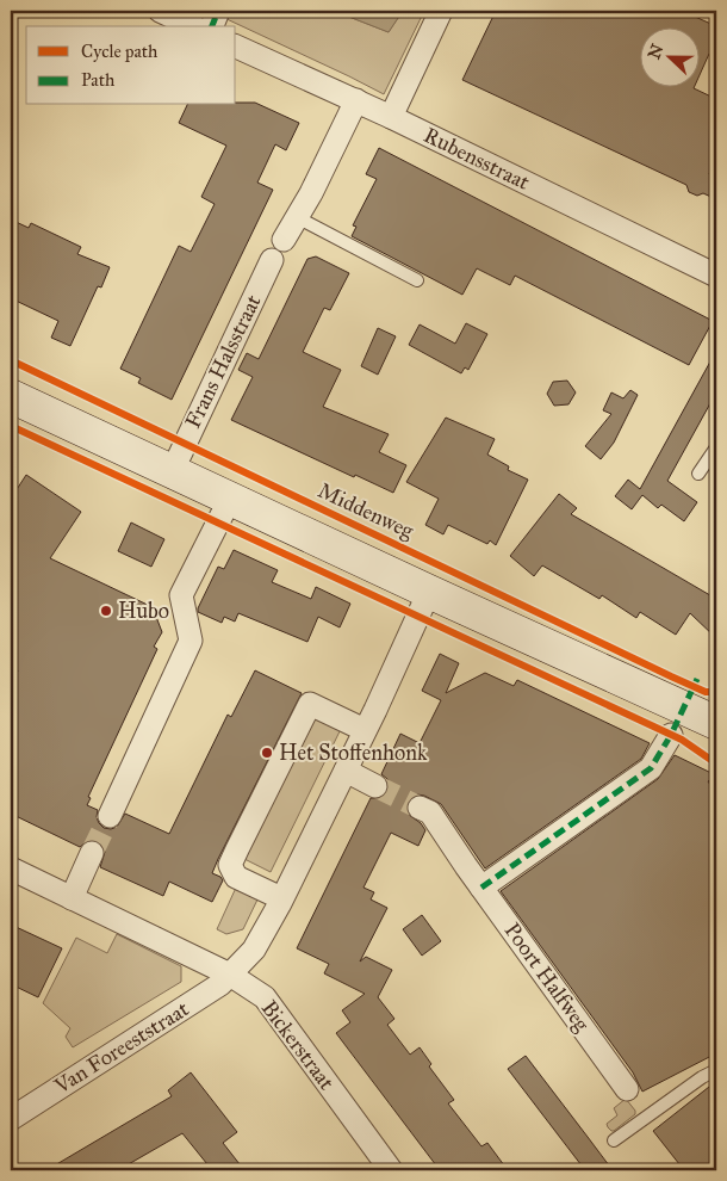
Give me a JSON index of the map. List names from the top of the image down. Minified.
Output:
{"streets":{"street":["Rubensstraat","Frans Halsstraat","Poort Halfweg","Bickerstraat","Van Foreeststraat"],"cycle path":["Middenweg"]},"crossings":[["Bickerstraat","Van Foreeststraat"]],"places":["Hubo","Het Stoffenhonk"],"legend":["Cycle path","Path"],"north":"left"}
